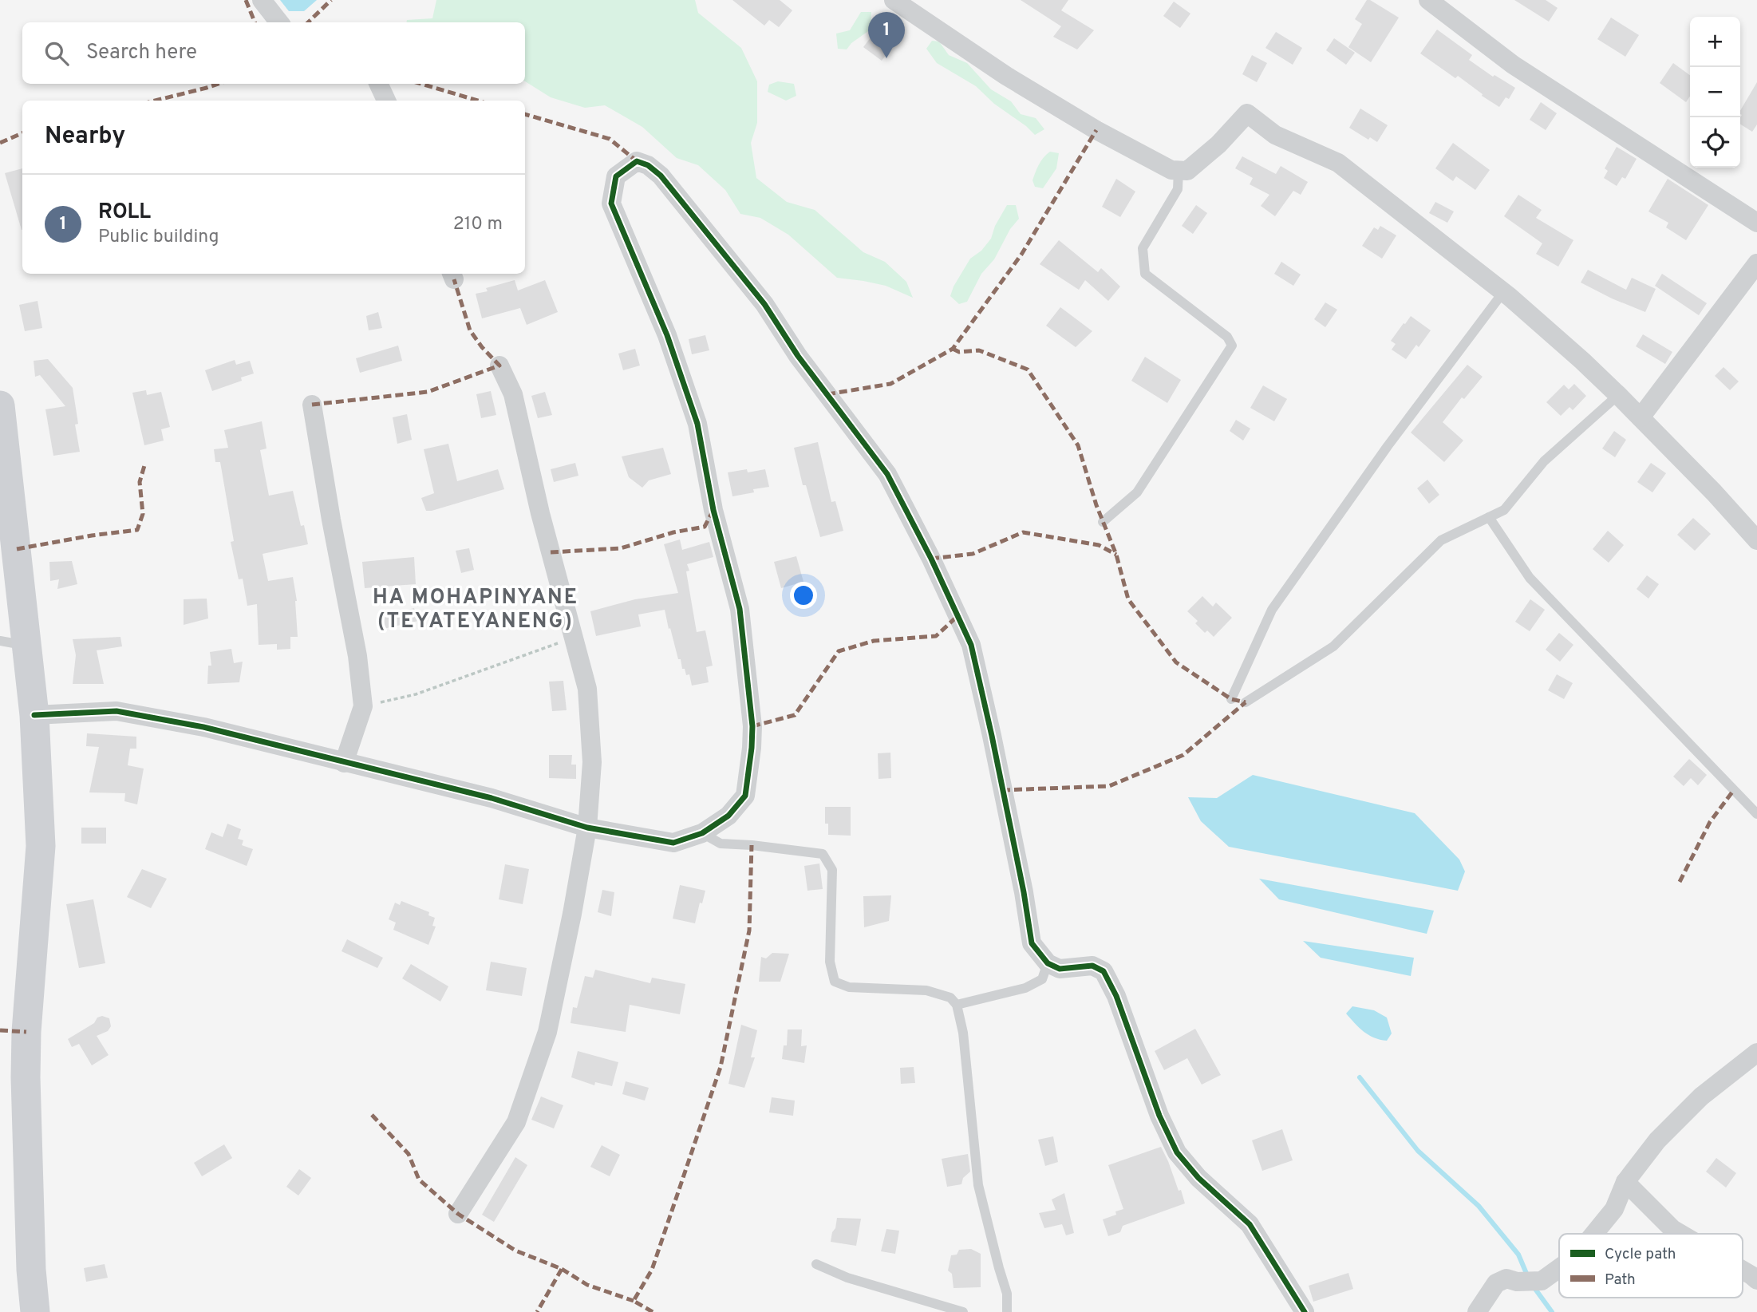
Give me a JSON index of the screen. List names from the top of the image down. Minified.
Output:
{"districts":["HA MOHAPINYANE (TEYATEYANENG)"],"legend":["Cycle path","Path"],"page":{"pins":"1","map_buttons":["+","−"],"search":"Search here","heading":"Nearby","list":[{"mark":"1","name":"ROLL","note":"Public building","value":"210 m"}]}}
